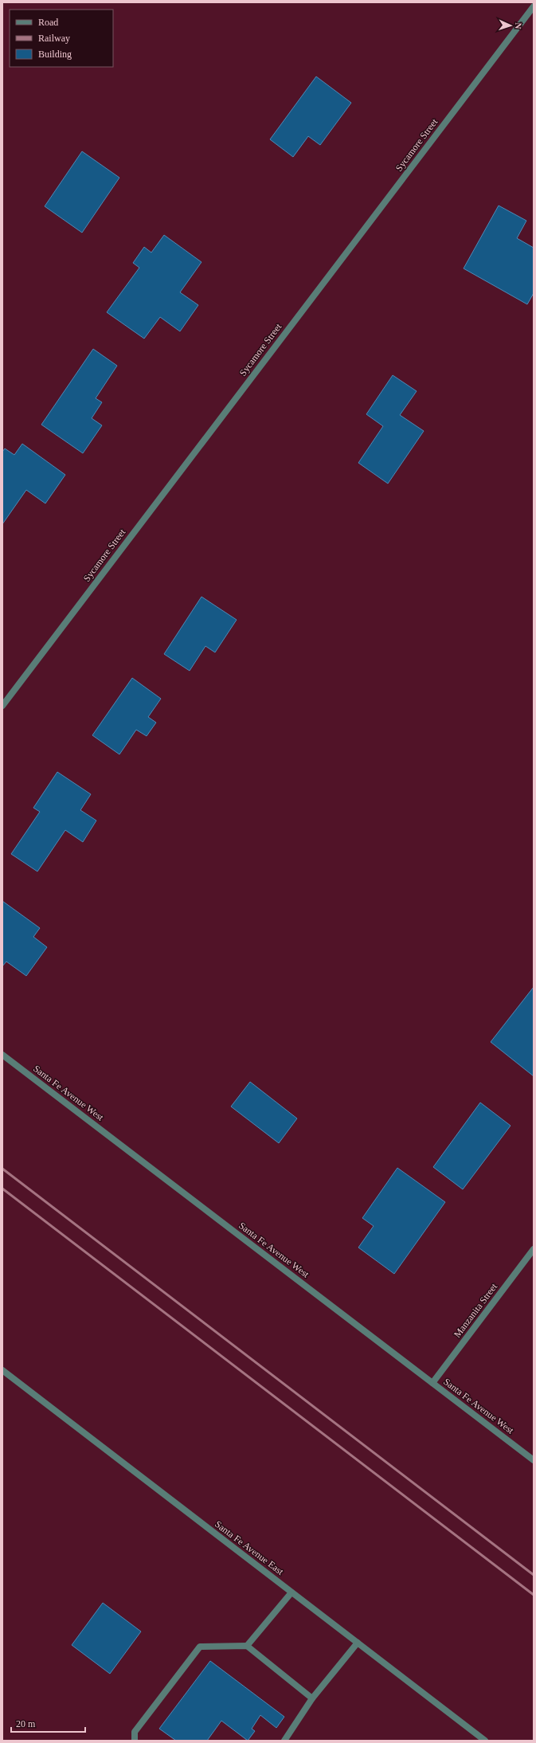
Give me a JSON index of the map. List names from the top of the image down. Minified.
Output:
{"streets":{"street":["Sycamore Street","Santa Fe Avenue West","Manzanita Street","Santa Fe Avenue East"]},"crossings":[["Santa Fe Avenue West","Manzanita Street"]],"legend":["Road","Railway","Building"],"scale_bar":"20 m","north":"right"}
